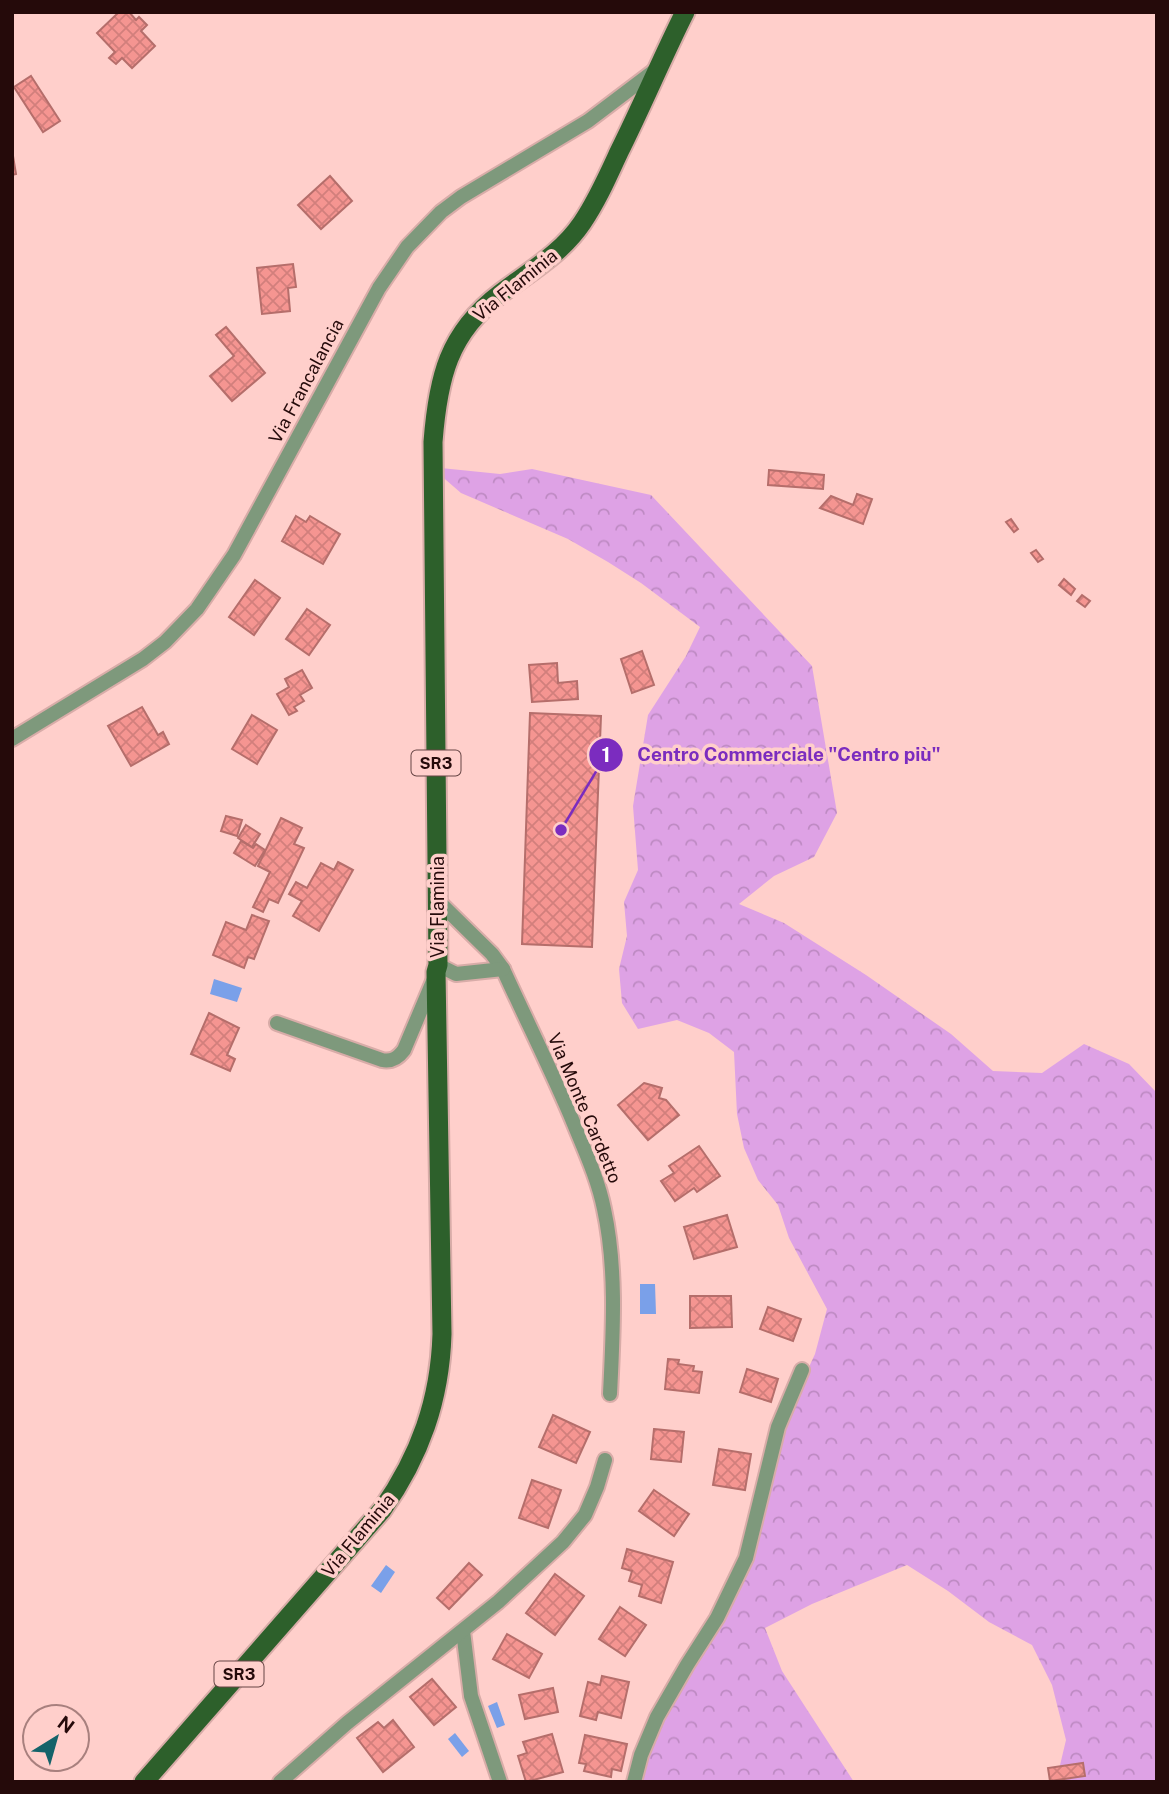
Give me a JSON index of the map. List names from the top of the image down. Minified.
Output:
{"streets":{"main road":["Via Flaminia","SR3"],"street":["Via Francalancia","Via Monte Cardetto"]},"crossings":[["Via Flaminia","Via Francalancia"],["Via Flaminia","Via Monte Cardetto"]],"places":["Centro Commerciale \"Centro più\""],"north":"top right"}
